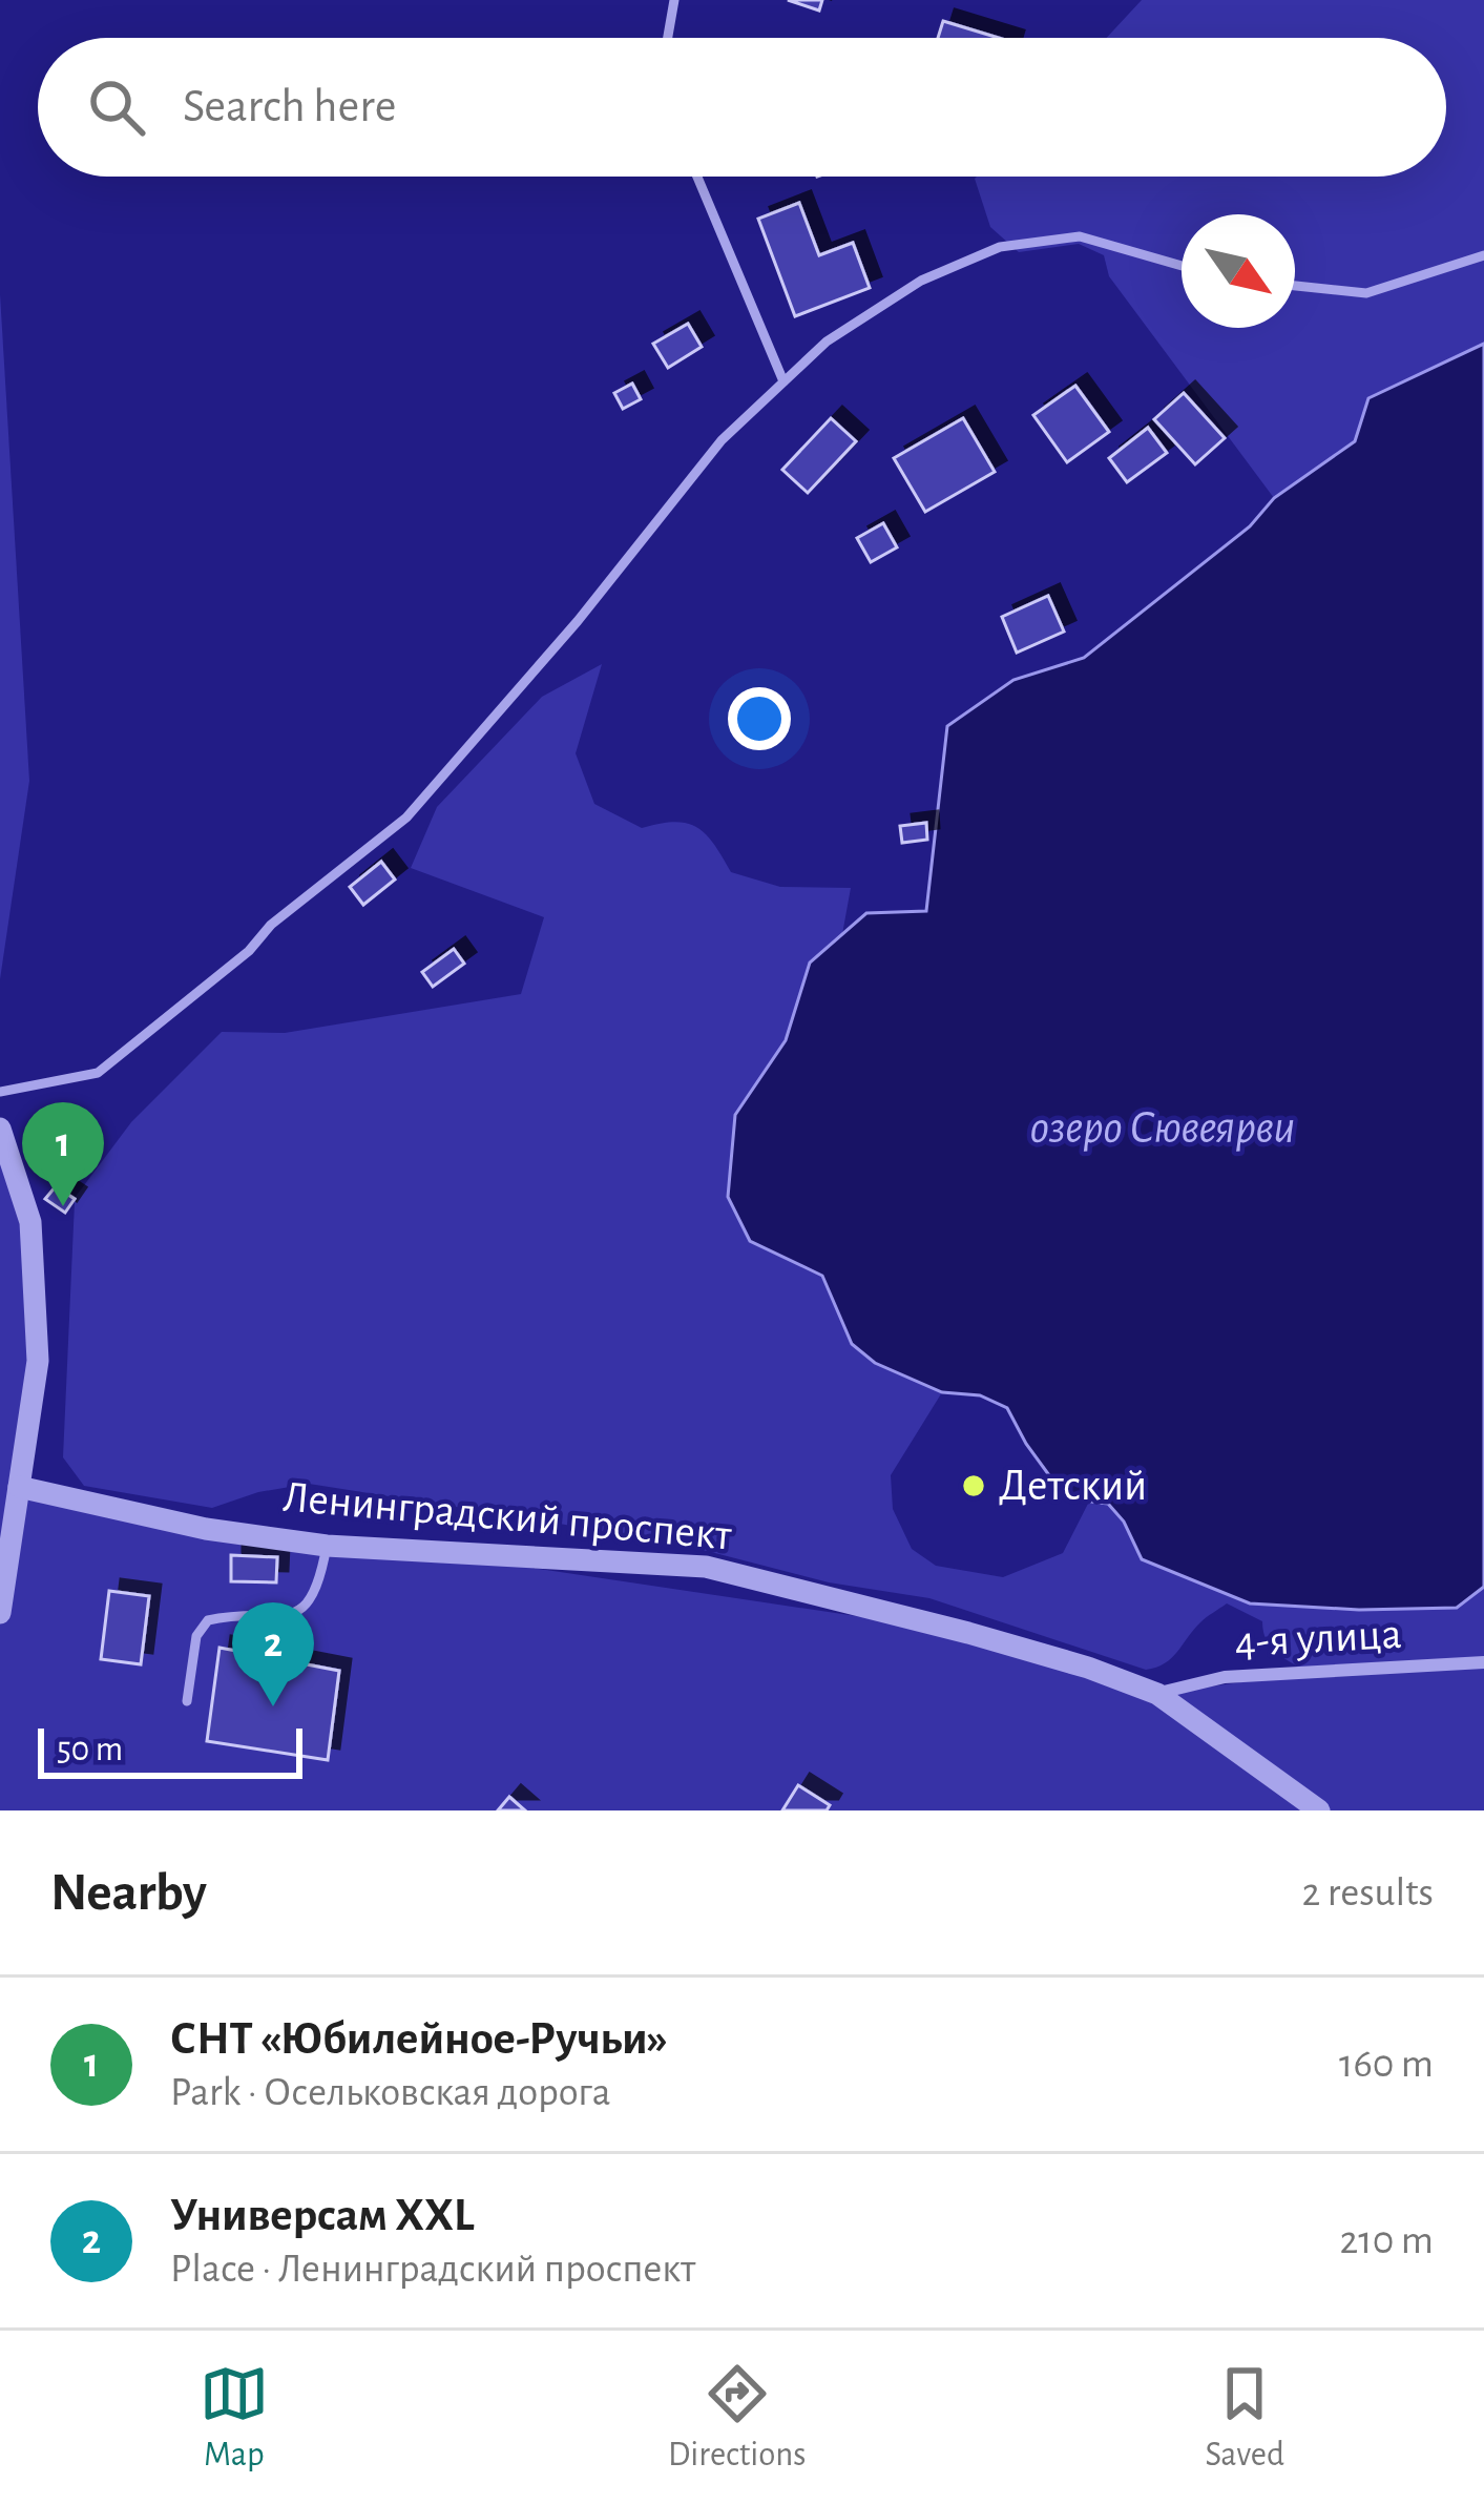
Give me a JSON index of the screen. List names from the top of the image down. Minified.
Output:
{"streets":{"street":["Ленинградский проспект","4-я улица"]},"crossings":[["Ленинградский проспект","4-я улица"]],"water":["озеро Сювеярви"],"places":["Детский"],"scale_bar":"50 m","north":"bottom right","page":{"search":"Search here","pins":["1","2"],"scale":"50 m","heading":["Nearby","2 results"],"list":[{"mark":"1","name":"СНТ «Юбилейное-Ручьи»","note":"Park · Осельковская дорога","value":"160 m"},{"mark":"2","name":"Универсам XXL","note":"Place · Ленинградский проспект","value":"210 m"}],"nav":["Map","Directions","Saved"]}}
